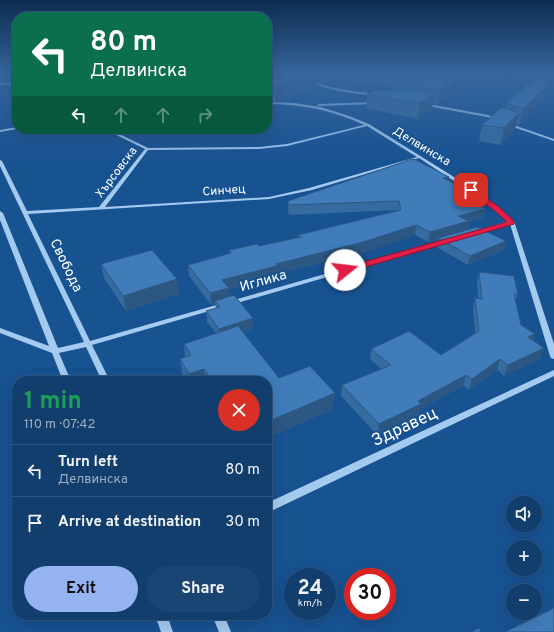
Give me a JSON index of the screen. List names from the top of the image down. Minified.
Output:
{"streets":{"street":["Делвинска","Хърсовска","Синчец","Свобода","Иглика","Здравец"]},"crossings":[["Делвинска","Синчец"],["Хърсовска","Синчец"],["Синчец","Свобода"],["Свобода","Иглика"]],"page":{"turn":["80 m","Делвинска"],"heading":["1 min","110 m · 07:42"],"list":[{"name":"Turn left","note":"Делвинска","value":"80 m"},{"name":"Arrive at destination","value":"30 m"}],"map_buttons":["+","−"],"buttons":["Exit","Share"],"speed":"24 km/h","limit":"30"}}
